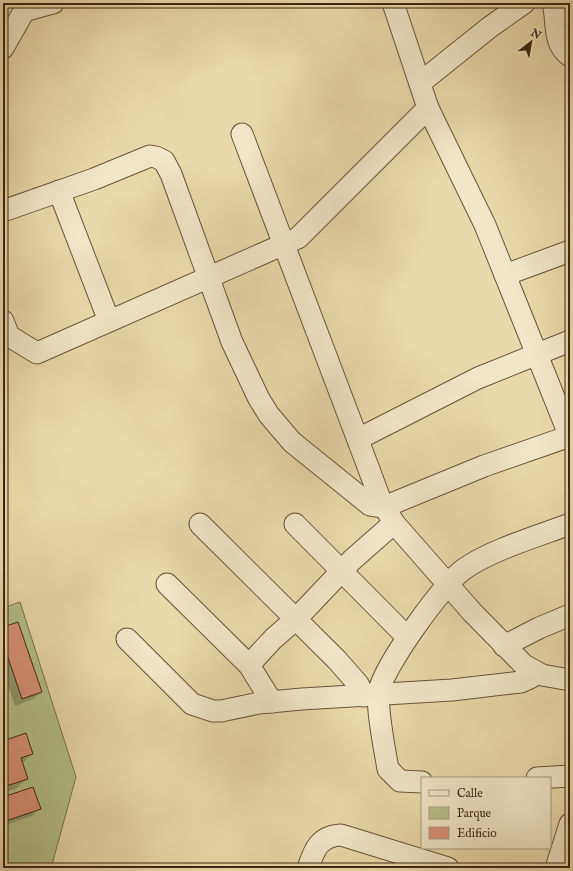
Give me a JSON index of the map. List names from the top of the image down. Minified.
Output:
{"legend":["Calle","Parque","Edificio"],"north":"top right"}
